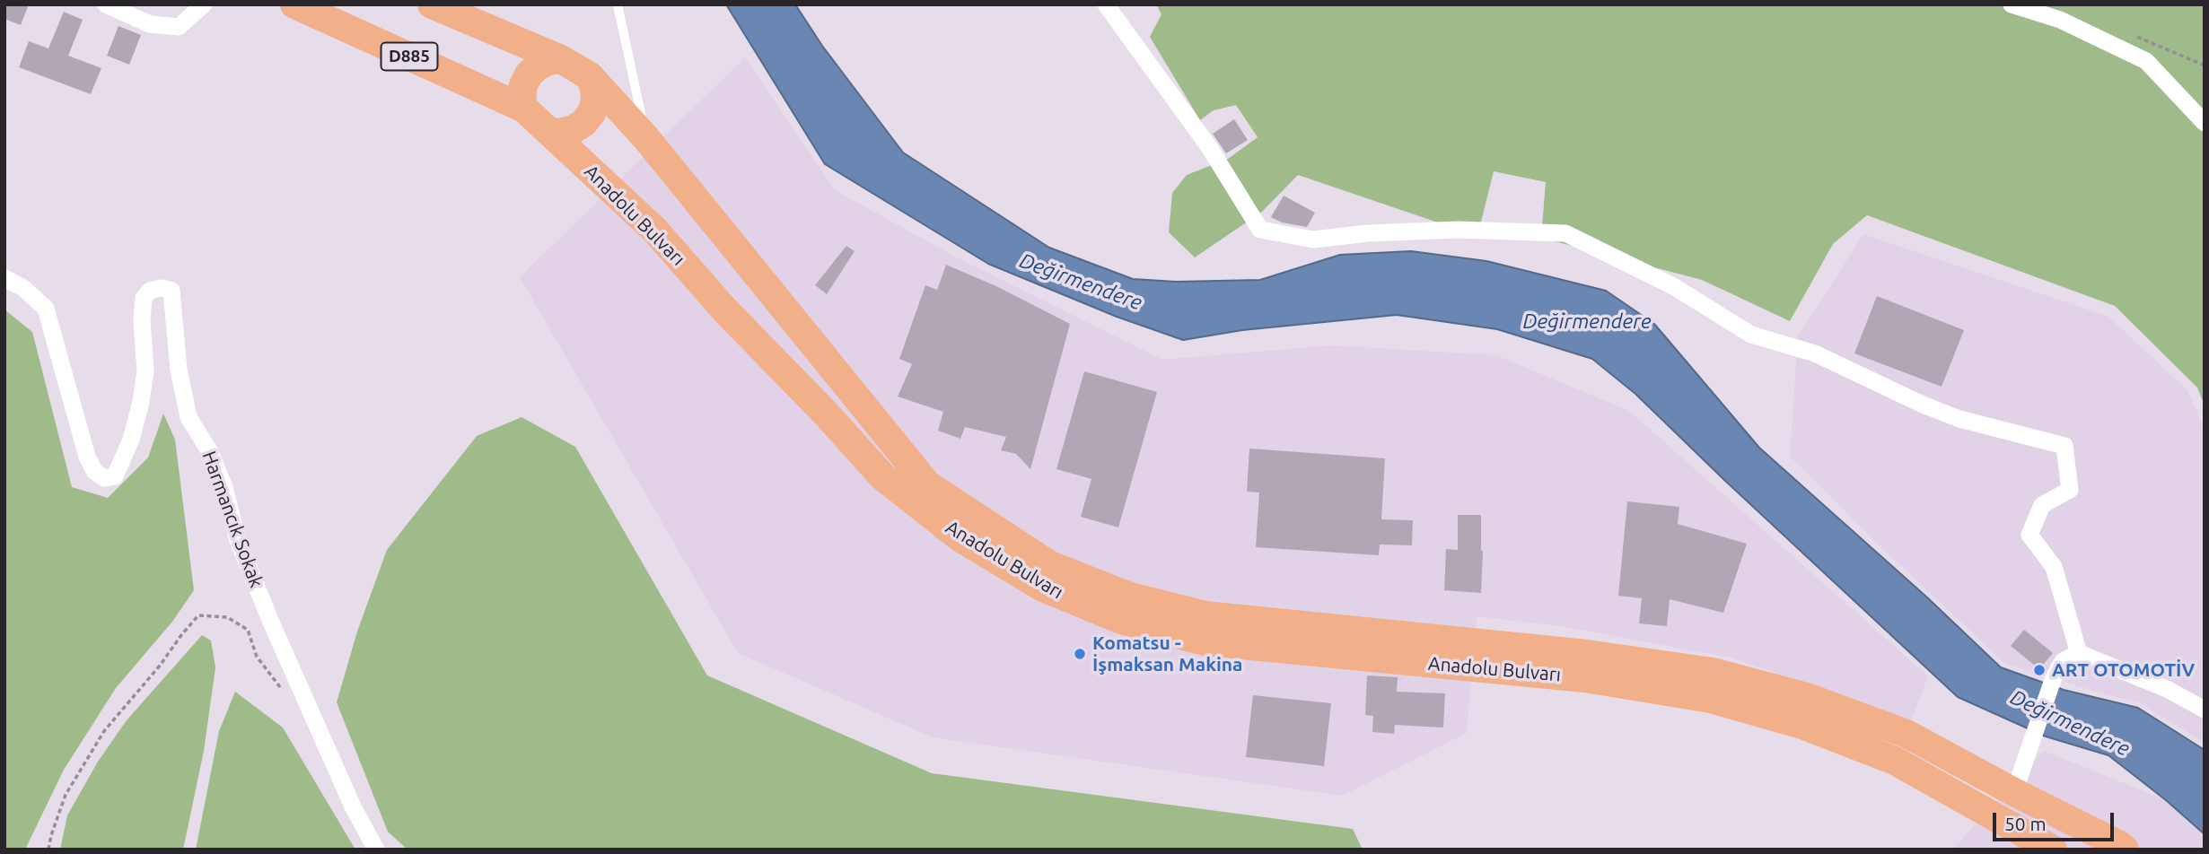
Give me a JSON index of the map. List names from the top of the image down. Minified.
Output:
{"streets":{"highway":["D885","Anadolu Bulvarı"],"street":["Harmancık Sokak"]},"water":["Değirmendere"],"places":["Komatsu - İşmaksan Makina","ART OTOMOTİV"],"scale_bar":"50 m"}
